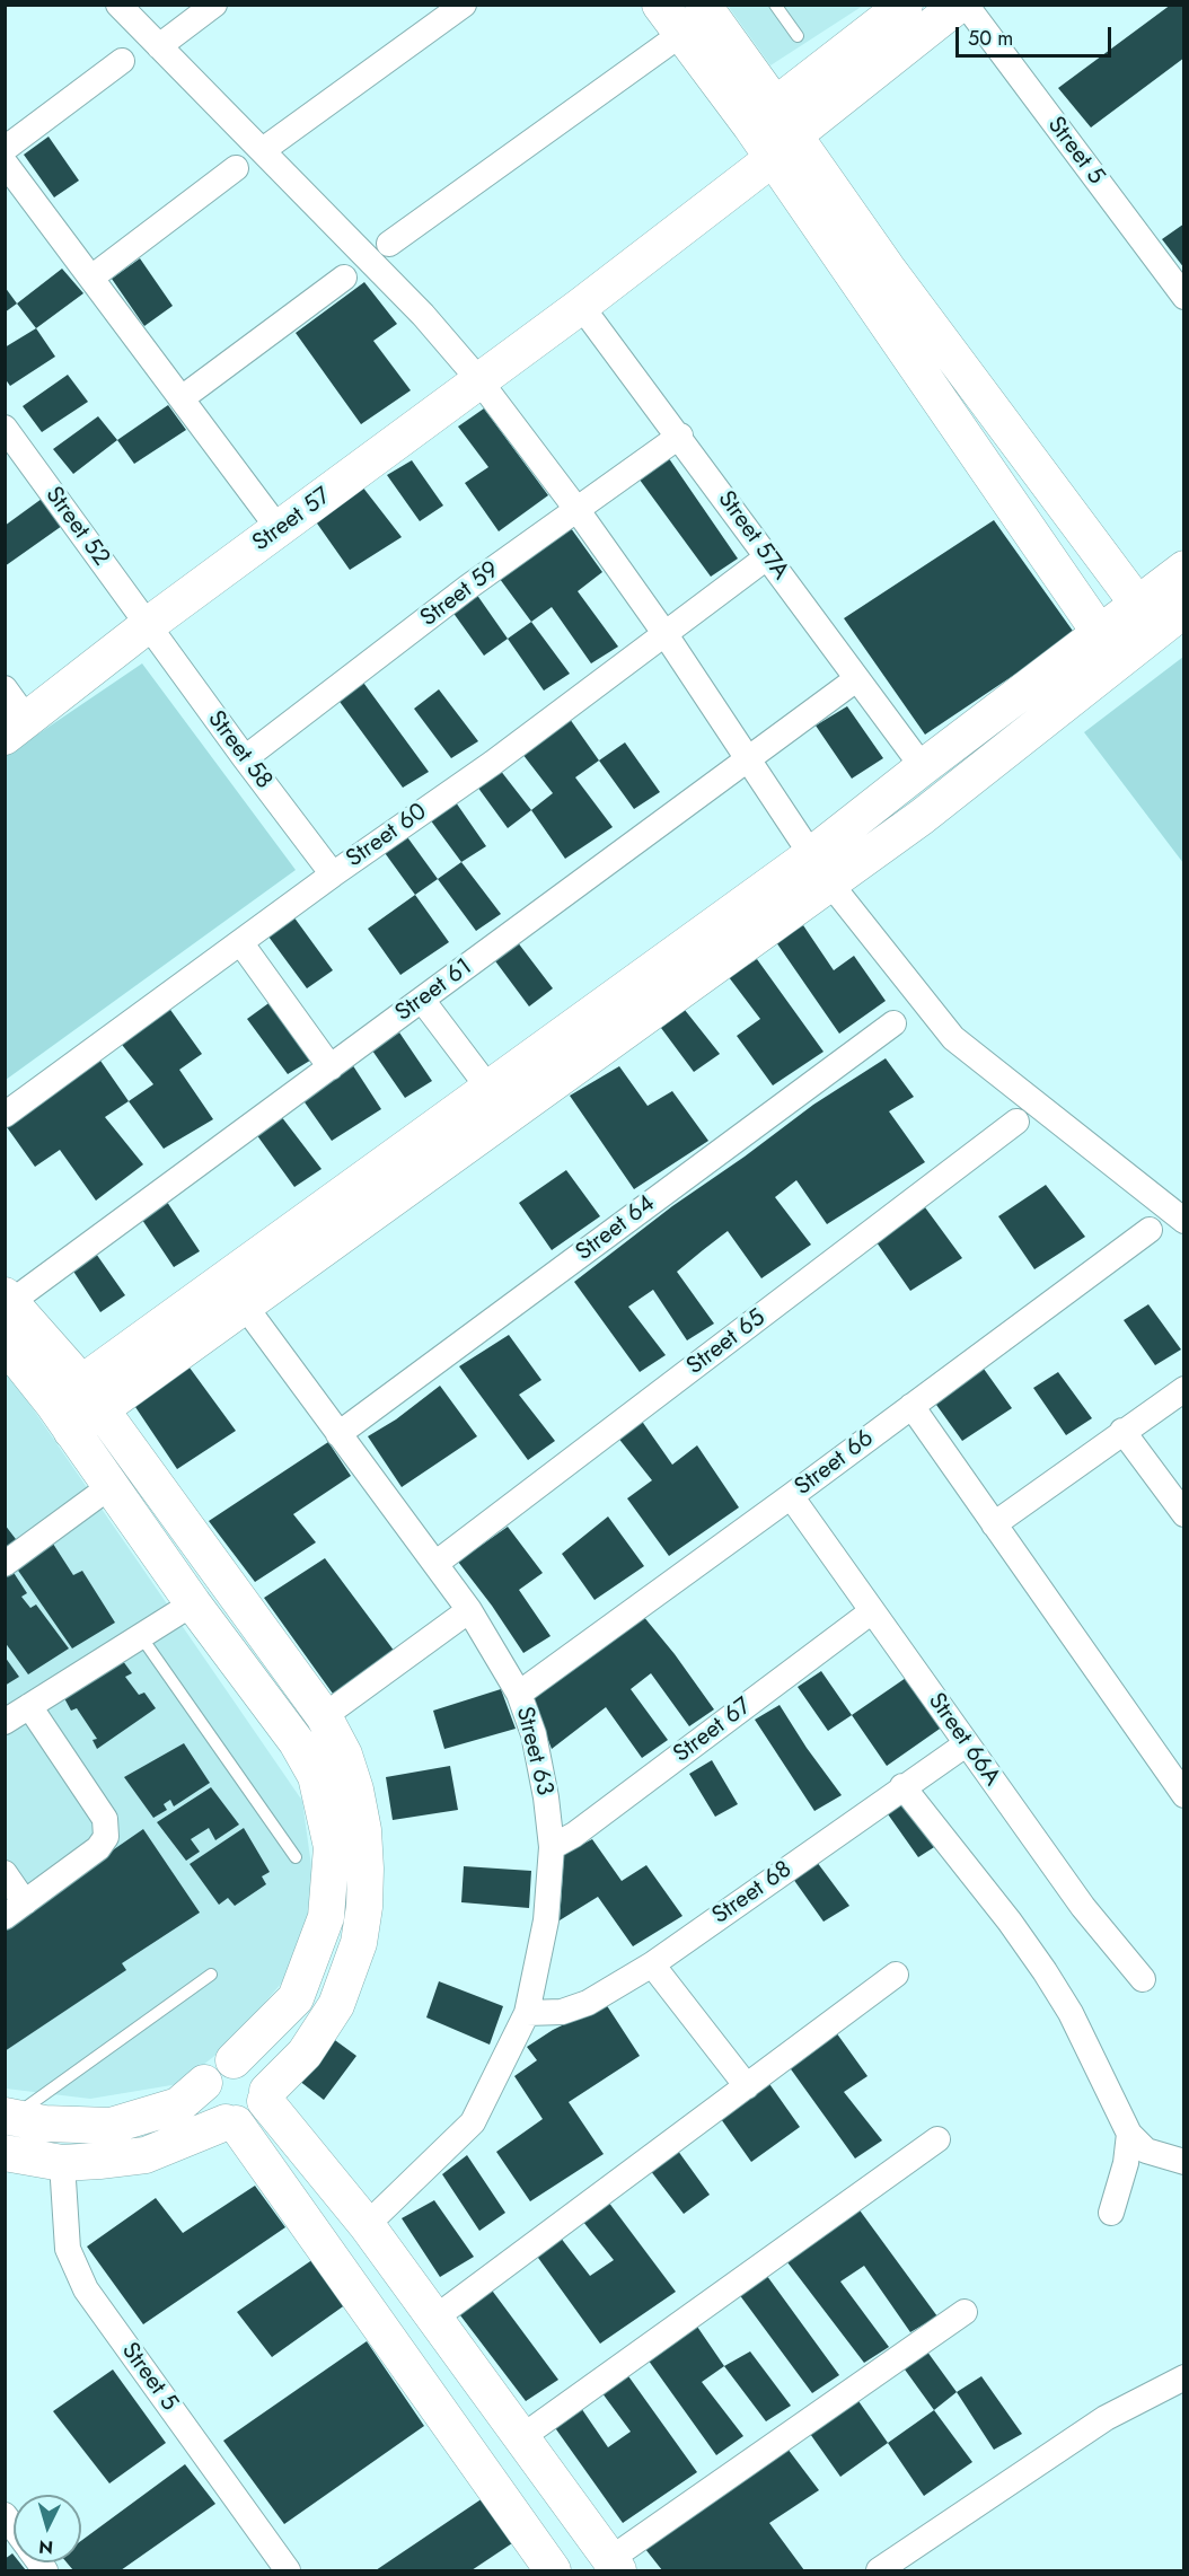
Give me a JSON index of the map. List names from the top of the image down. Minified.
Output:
{"streets":{"street":["Street 5","Street 57","Street 52","Street 57A","Street 59","Street 58","Street 60","Street 61","Street 64","Street 65","Street 66","Street 67","Street 66A","Street 63","Street 68"]},"crossings":[["Street 57","Street 52"],["Street 57","Street 57A"],["Street 57","Street 58"],["Street 52","Street 58"],["Street 57A","Street 59"],["Street 57A","Street 60"],["Street 57A","Street 61"],["Street 59","Street 58"],["Street 58","Street 60"],["Street 64","Street 63"],["Street 65","Street 63"],["Street 66","Street 66A"],["Street 66","Street 63"],["Street 67","Street 66A"],["Street 67","Street 63"],["Street 66A","Street 68"],["Street 63","Street 68"]],"scale_bar":"50 m","north":"bottom"}
